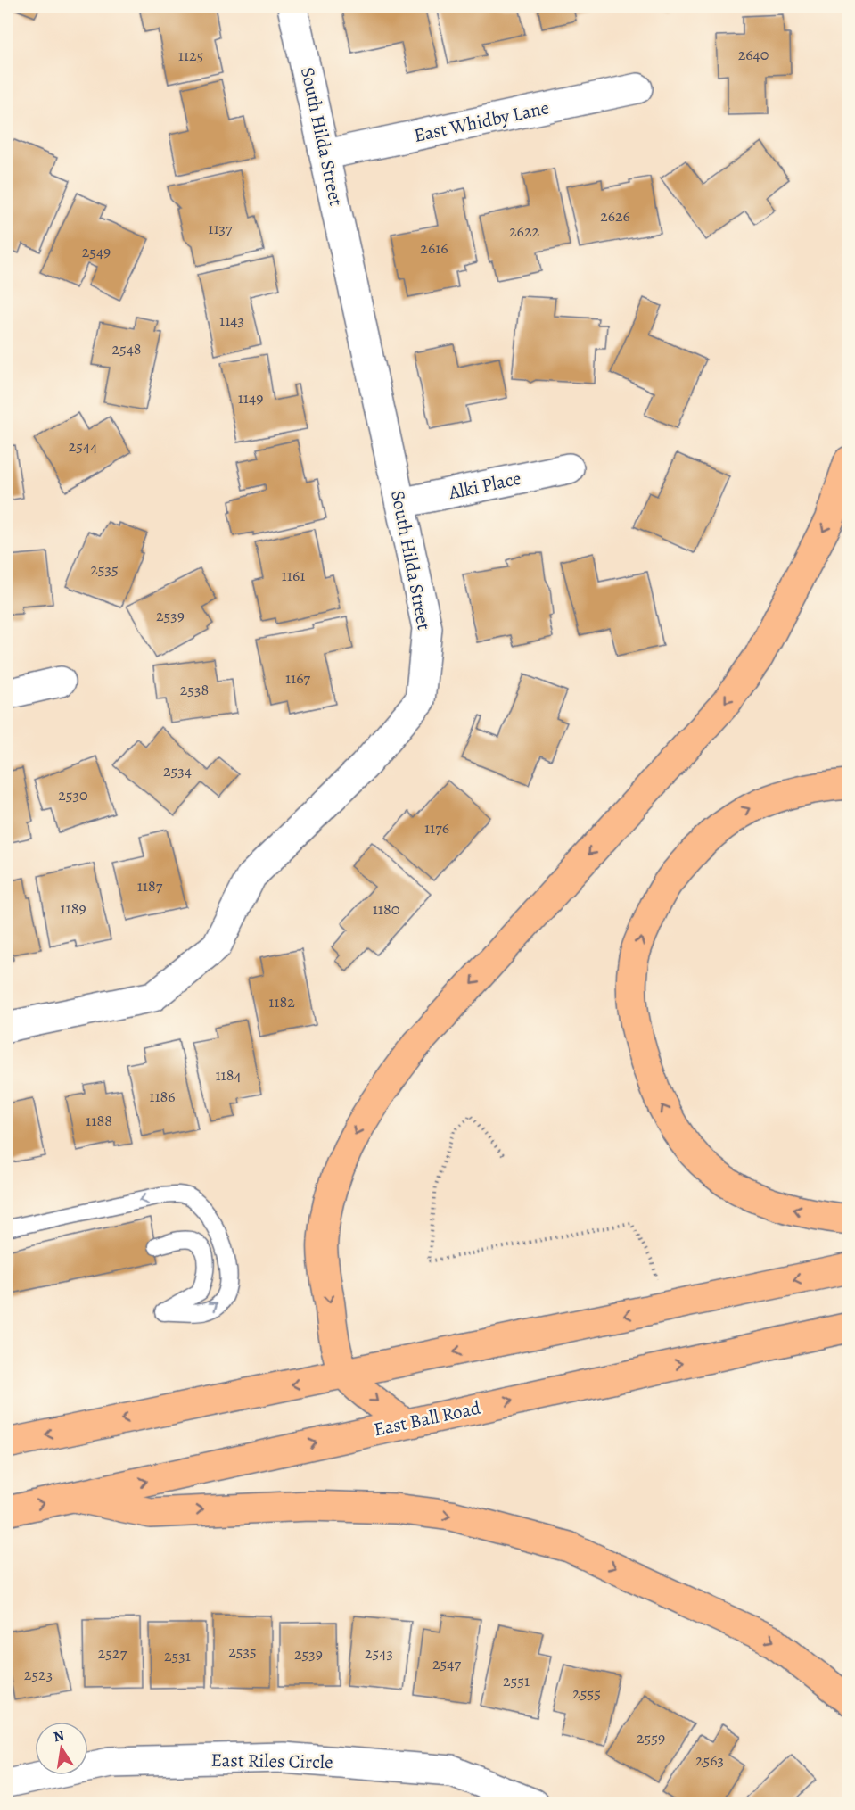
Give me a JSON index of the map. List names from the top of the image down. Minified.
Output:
{"streets":{"main road":["East Ball Road"],"street":["East Whidby Lane","South Hilda Street","Alki Place","East Riles Circle"]},"crossings":[["East Whidby Lane","South Hilda Street"],["South Hilda Street","Alki Place"]],"house_numbers":["2640","1125","2626","1137","2622","2616","2549","1143","2548","1149","2544","2535","1161","2539","1167","2538","2534","2530","1176","1187","1189","1180","1182","1184","1186","1188","2535","2527","2543","2539","2531","2547","2523","2551","2555","2559","2563"],"north":"top"}
